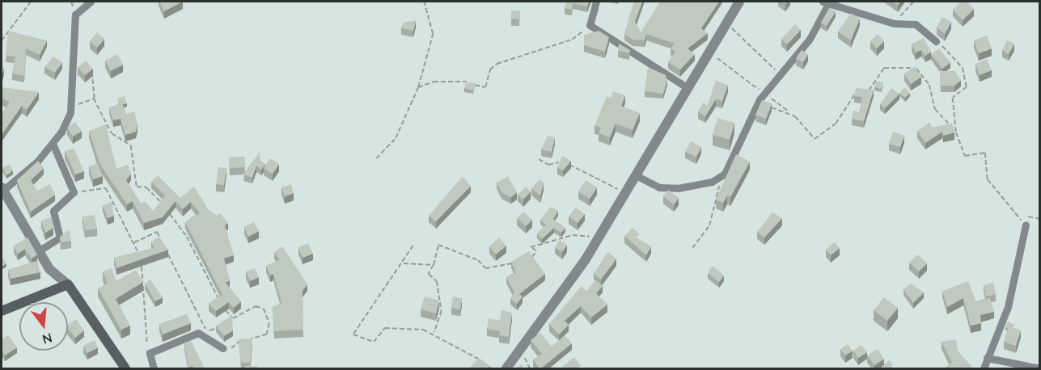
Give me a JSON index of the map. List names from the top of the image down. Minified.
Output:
{"north":"bottom"}
